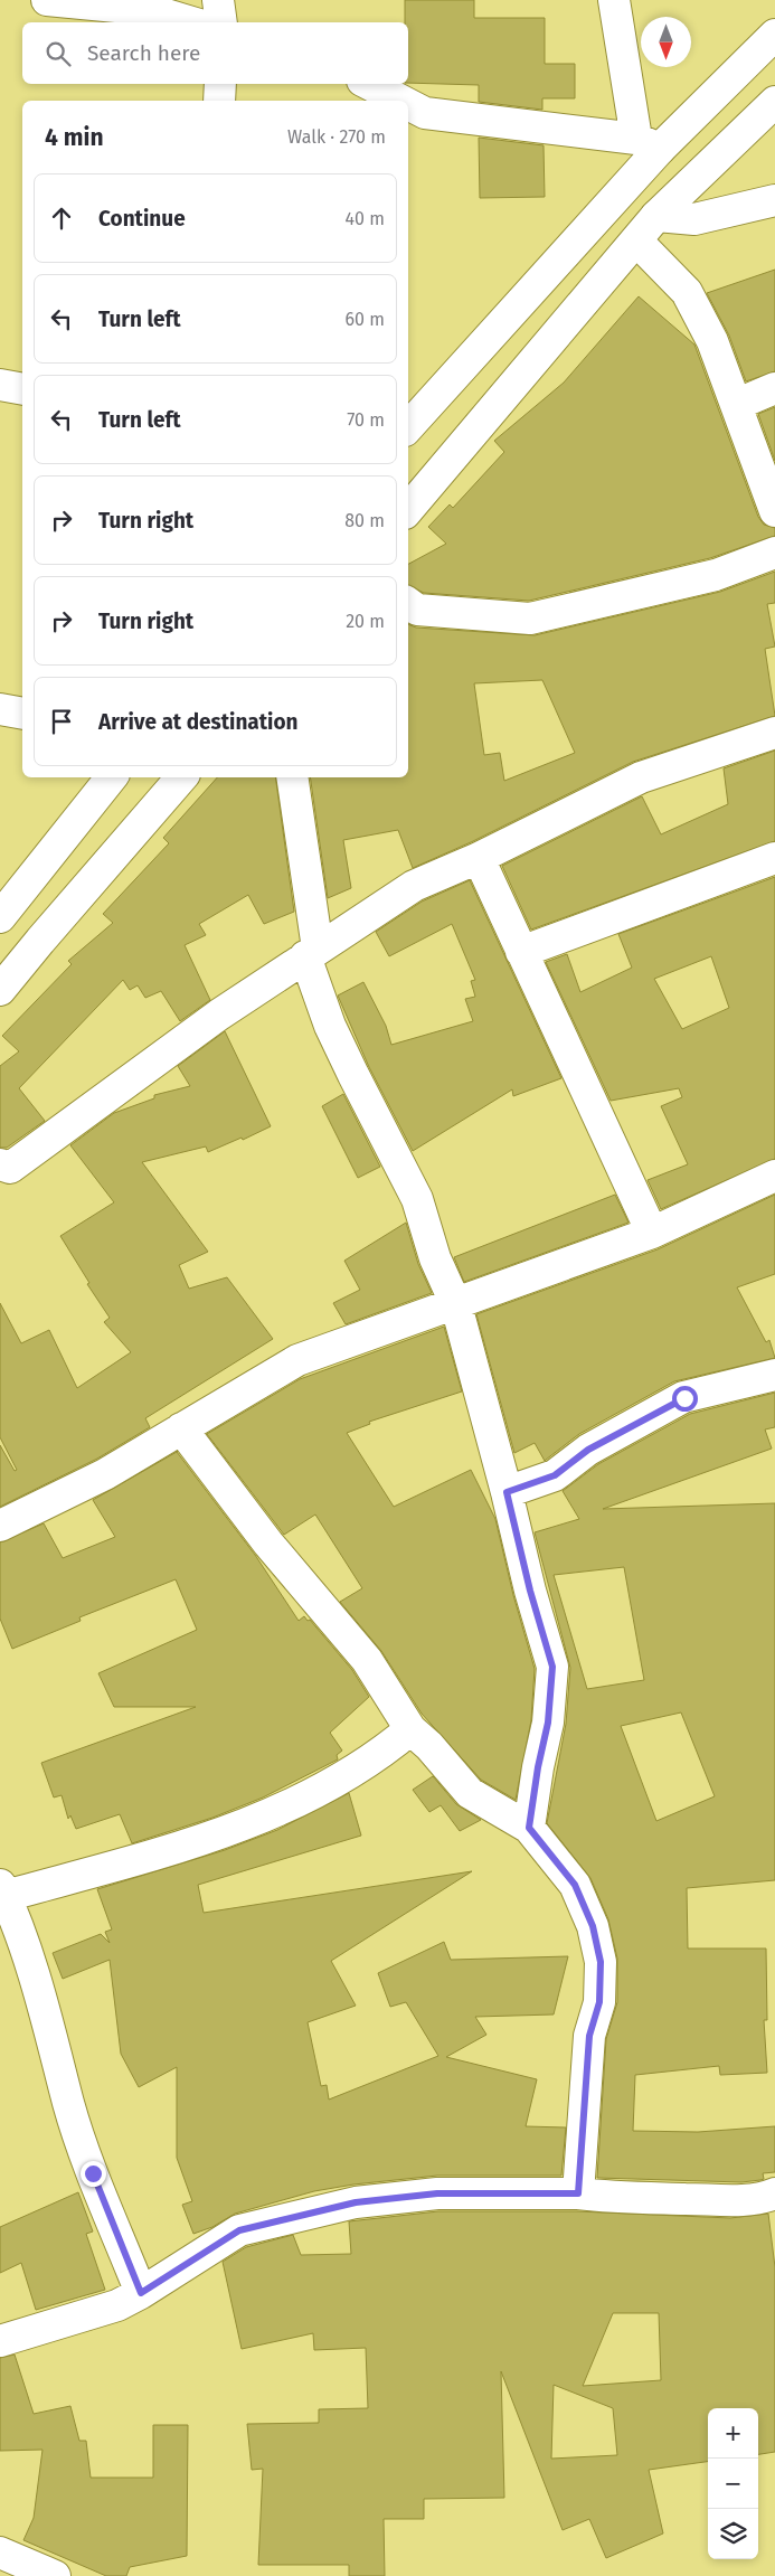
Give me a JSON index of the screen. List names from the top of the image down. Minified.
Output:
{"north":"bottom","page":{"search":"Search here","heading":["4 min","Walk · 270 m"],"list":[["Continue","40 m"],["Turn left","60 m"],["Turn left","70 m"],["Turn right","80 m"],["Turn right","20 m"],"Arrive at destination"],"map_buttons":["+","−"]}}
